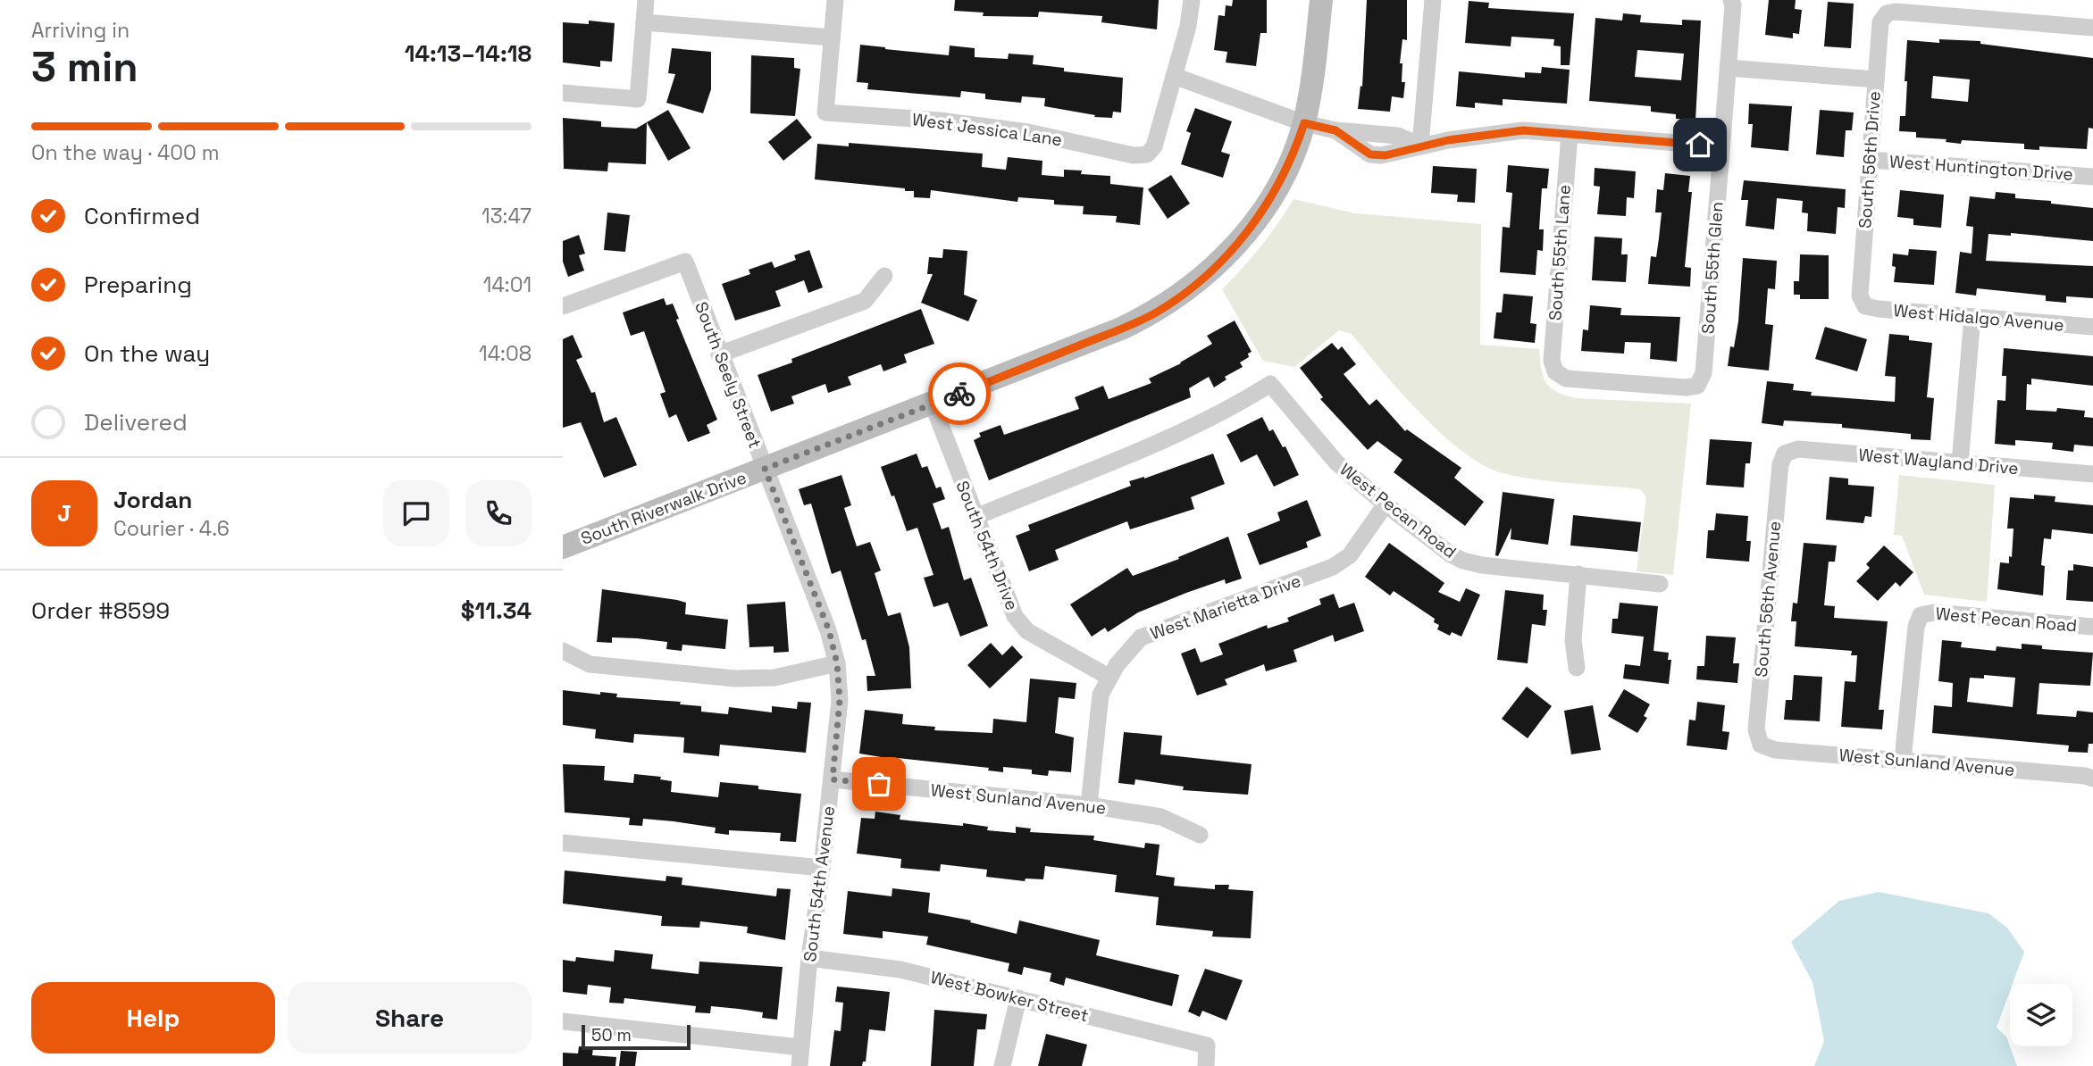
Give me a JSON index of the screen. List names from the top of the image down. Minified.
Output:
{"streets":{"street":["West Jessica Lane","South 56th Drive","West Huntington Drive","South 55th Lane","South 55th Glen","West Hidalgo Avenue","South Seely Street","West Wayland Drive","South Riverwalk Drive","West Pecan Road","South 54th Drive","South 56th Avenue","West Marietta Drive","West Sunland Avenue","South 54th Avenue","West Bowker Street"]},"crossings":[["South 56th Drive","West Huntington Drive"],["South 56th Drive","West Hidalgo Avenue"],["South 55th Lane","South 55th Glen"],["South Seely Street","South Riverwalk Drive"],["South Seely Street","South 54th Avenue"],["West Wayland Drive","South 56th Avenue"],["South Riverwalk Drive","South 54th Drive"],["West Pecan Road","South 54th Drive"],["West Pecan Road","West Marietta Drive"],["West Pecan Road","West Sunland Avenue"],["South 54th Drive","West Marietta Drive"],["South 56th Avenue","West Sunland Avenue"],["West Marietta Drive","West Sunland Avenue"],["West Sunland Avenue","South 54th Avenue"],["South 54th Avenue","West Bowker Street"]],"scale_bar":"50 m","page":{"heading":["3 min","Arriving in","14:13–14:18"],"panel":["Jordan","Courier · 4.6","Order #8599","$11.34"],"bar":"On the way · 400 m","list":[["Confirmed","13:47"],["Preparing","14:01"],["On the way","14:08"],"Delivered"],"round":"J","buttons":["Help","Share"],"scale":"50 m"}}
